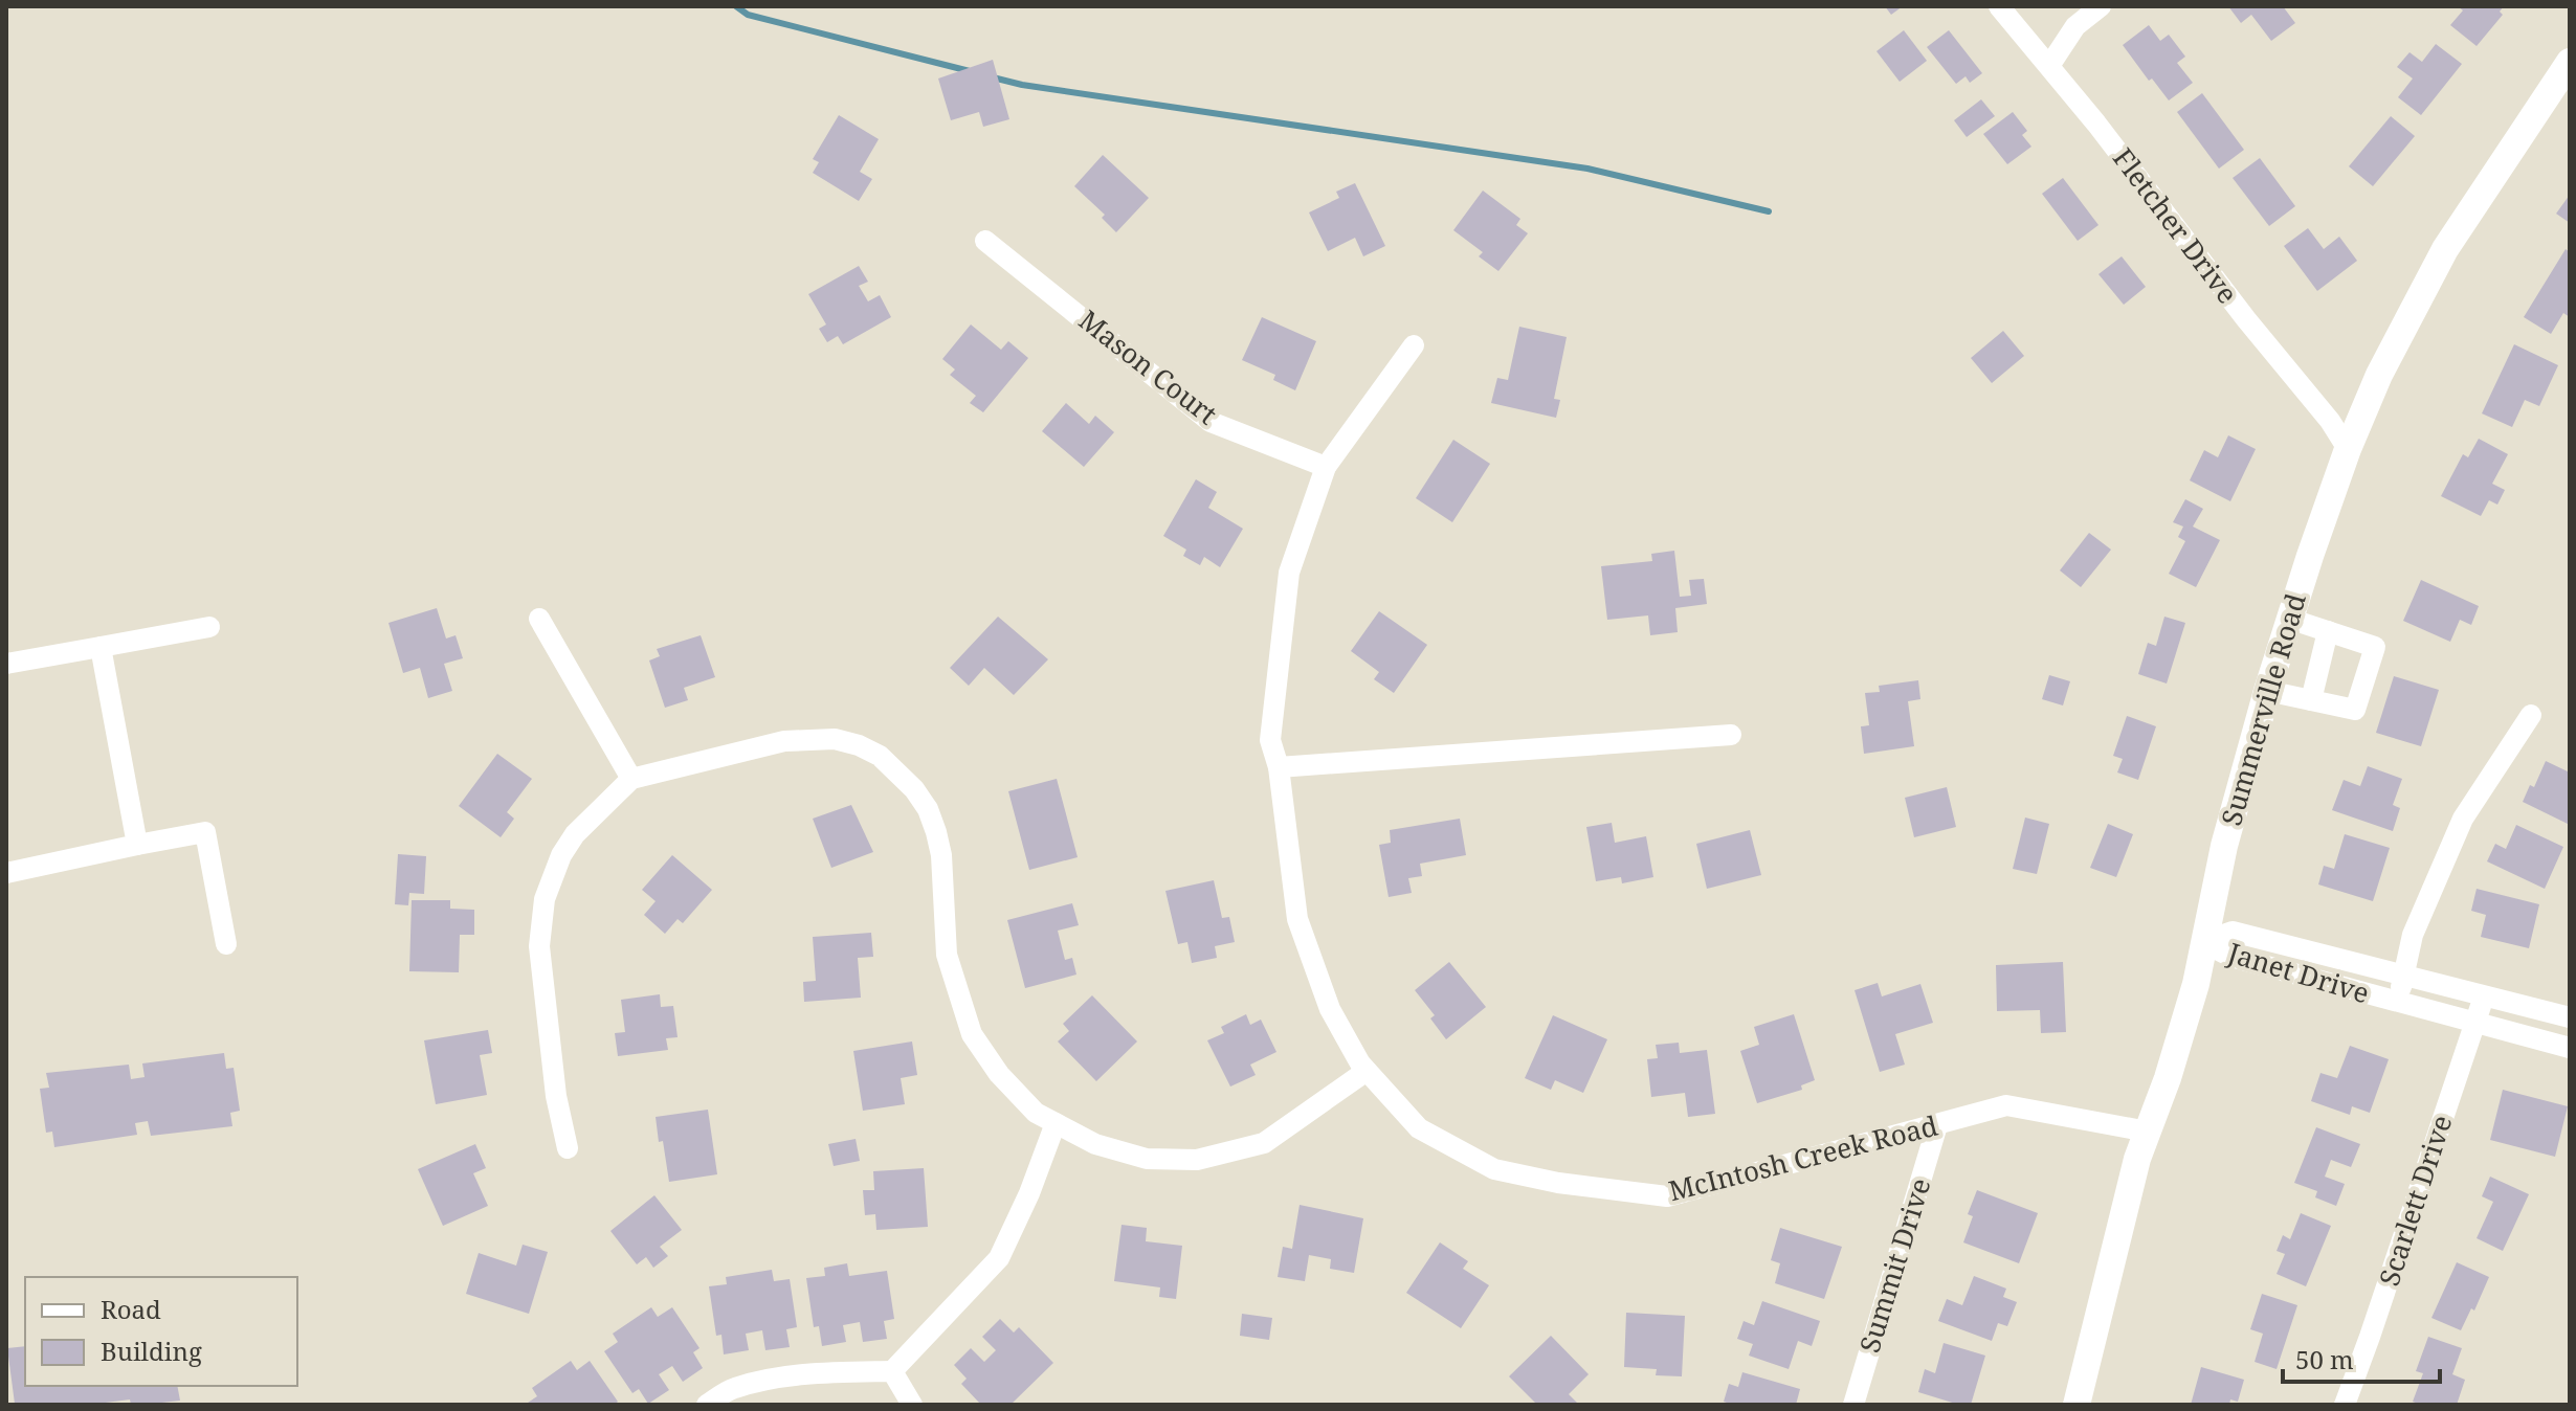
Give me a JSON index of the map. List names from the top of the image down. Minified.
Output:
{"streets":{"main road":["Summerville Road"],"street":["Fletcher Drive","Mason Court","Janet Drive","McIntosh Creek Road","Scarlett Drive","Summit Drive"]},"crossings":[["Fletcher Drive","Summerville Road"],["Mason Court","McIntosh Creek Road"],["Summerville Road","Janet Drive"],["Summerville Road","McIntosh Creek Road"],["Janet Drive","Scarlett Drive"],["McIntosh Creek Road","Summit Drive"]],"legend":["Road","Building"],"scale_bar":"50 m"}
